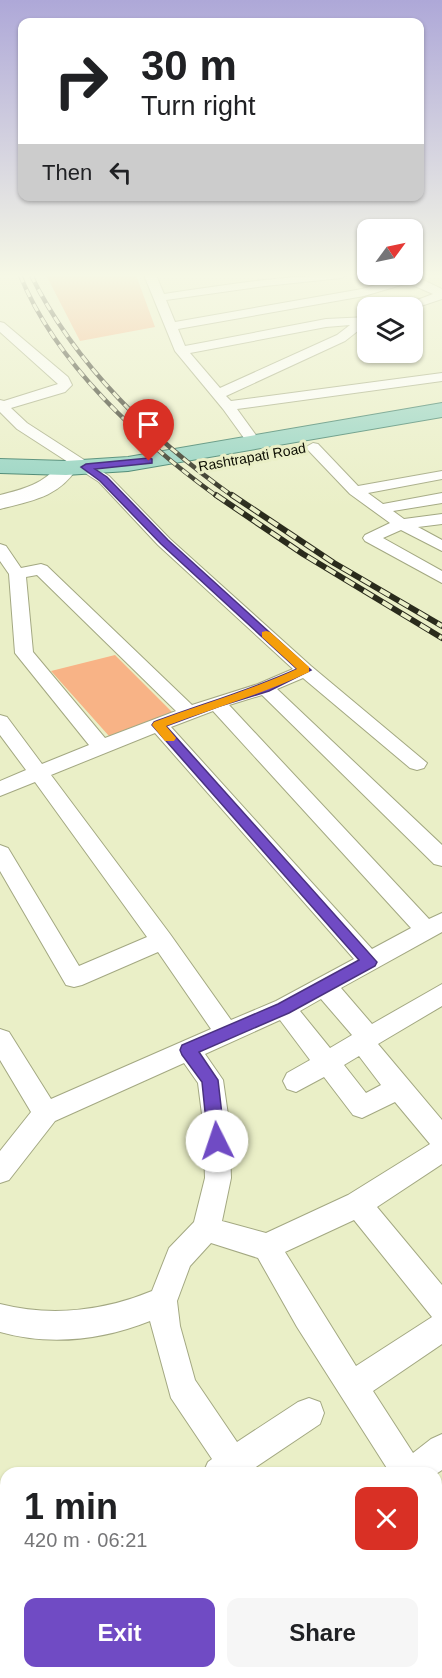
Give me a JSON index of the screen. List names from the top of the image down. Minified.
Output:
{"streets":{"main road":["Rashtrapati Road"]},"north":"top right","page":{"turn":["30 m","Turn right"],"then":"Then","heading":["1 min","420 m · 06:21"],"buttons":["Exit","Share"]}}
